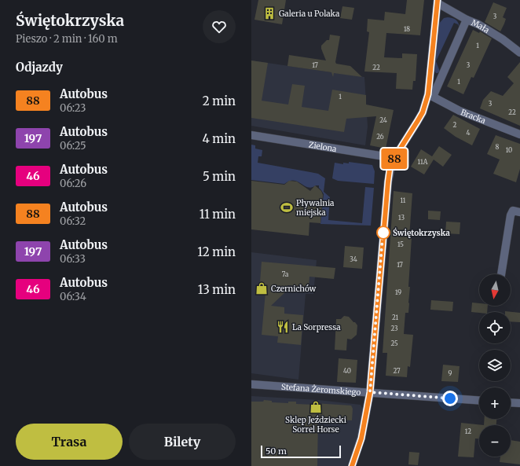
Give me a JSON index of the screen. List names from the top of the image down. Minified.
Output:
{"streets":{"street":["Mała","Bracka","Zielona","Stefana Żeromskiego"]},"places":{"building":["Galeria u Polaka"],"sports":["Pływalnia miejska"],"other":["Świętokrzyska"],"shop":["Czernichów","Sklep Jeździecki Sorrel Horse"],"restaurant":["La Sorpressa"]},"lines":["bus line 88"],"house_numbers":["3","18","1","17","3","22","1","1","3","22","24","2","4","26","8","10","11A","11","13","15","34","17","7a","19","21","23","25","40","27","9","12"],"scale_bar":"50 m","north":"bottom","page":{"heading":[["Świętokrzyska","Pieszo · 2 min · 160 m"],"Odjazdy"],"on_map":"88","list":[{"mark":"88","name":"Autobus","note":"06:23","value":"2 min"},{"mark":"197","name":"Autobus","note":"06:25","value":"4 min"},{"mark":"46","name":"Autobus","note":"06:26","value":"5 min"},{"mark":"88","name":"Autobus","note":"06:32","value":"11 min"},{"mark":"197","name":"Autobus","note":"06:33","value":"12 min"},{"mark":"46","name":"Autobus","note":"06:34","value":"13 min"}],"map_buttons":["+","−"],"buttons":["Trasa","Bilety"],"scale":"50 m"}}
